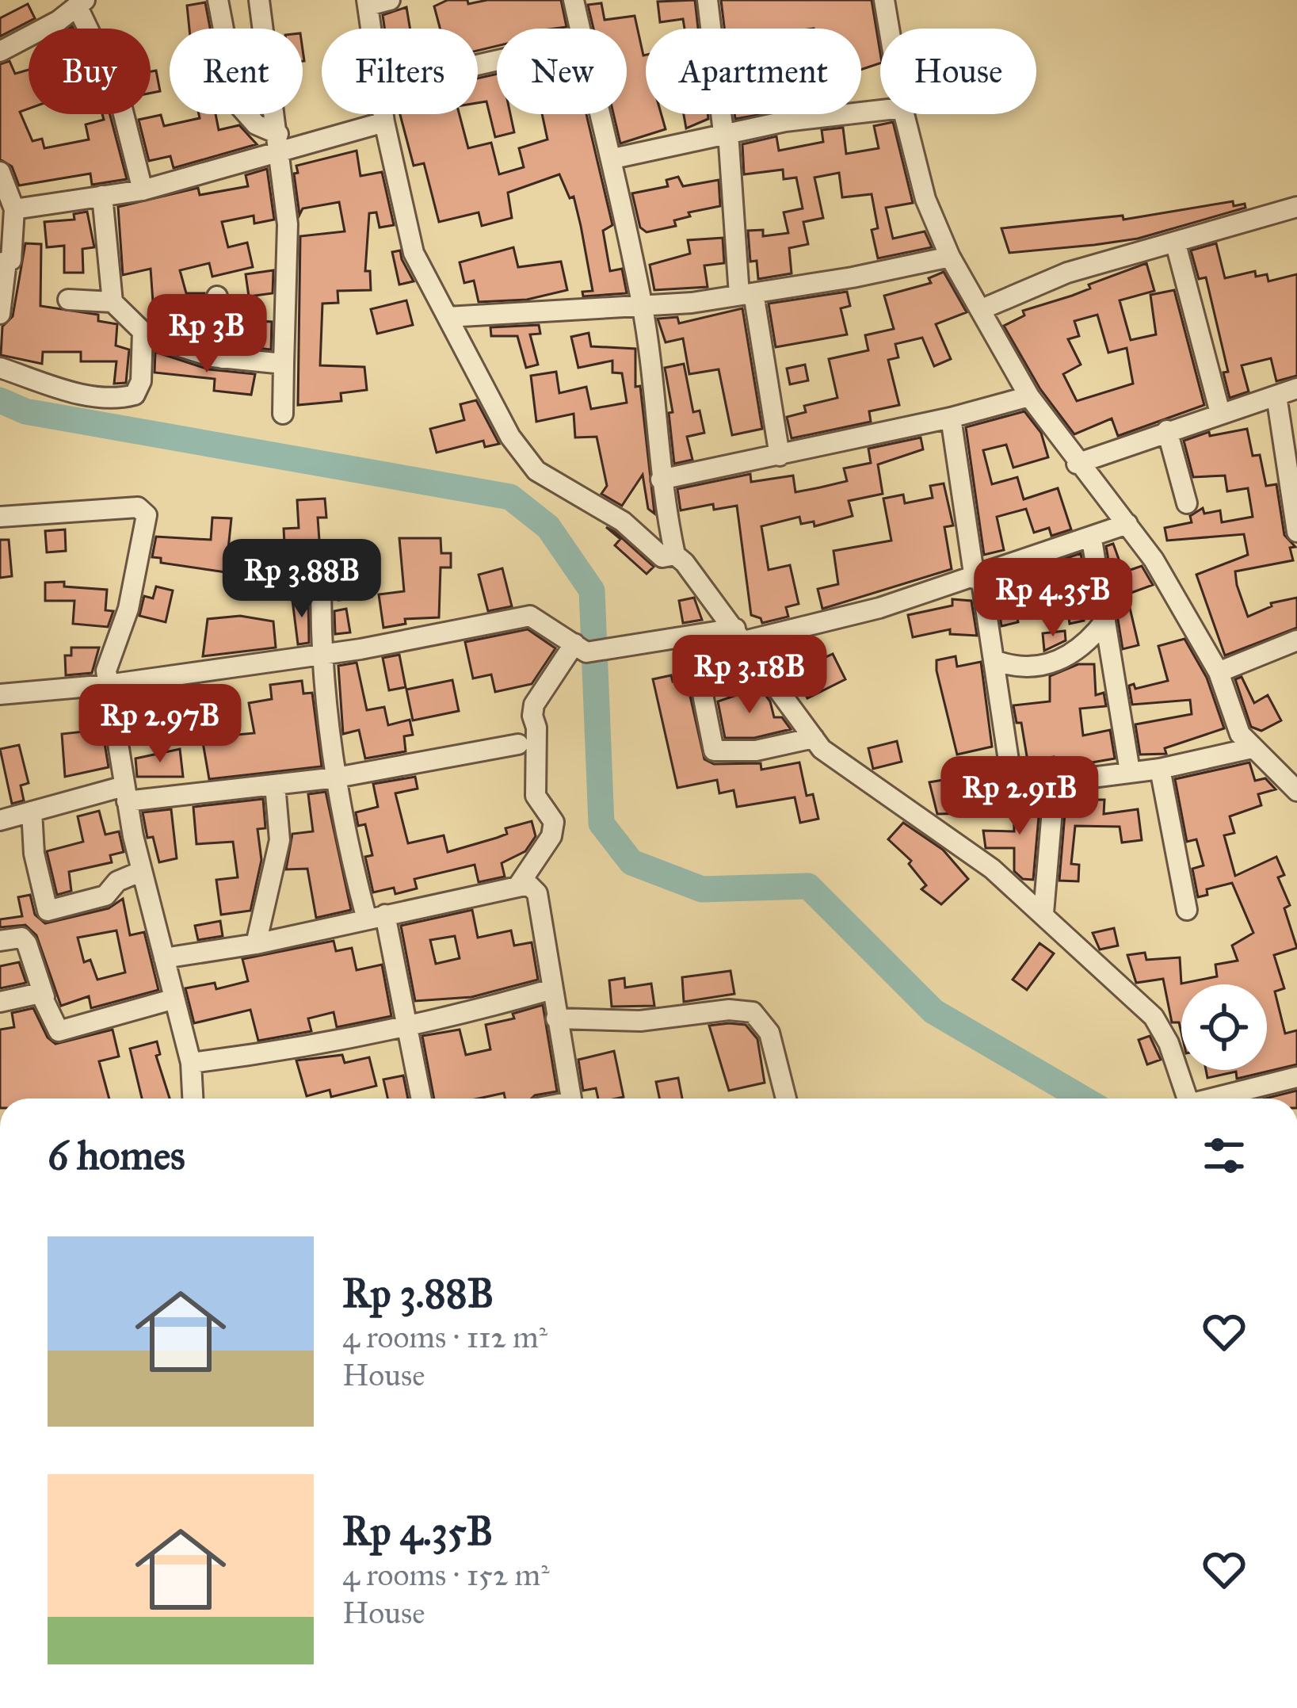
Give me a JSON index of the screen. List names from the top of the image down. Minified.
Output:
{"page":{"chip":["Buy","Rent","Filters","New","Apartment","House"],"price":["Rp 3B","Rp 3.88B","Rp 4.35B","Rp 3.18B","Rp 2.97B","Rp 2.91B"],"heading":"6 homes","list":[{"name":"Rp 3.88B","note":"4 rooms · 112 m² · House"},{"name":"Rp 4.35B","note":"4 rooms · 152 m² · House"}]}}
